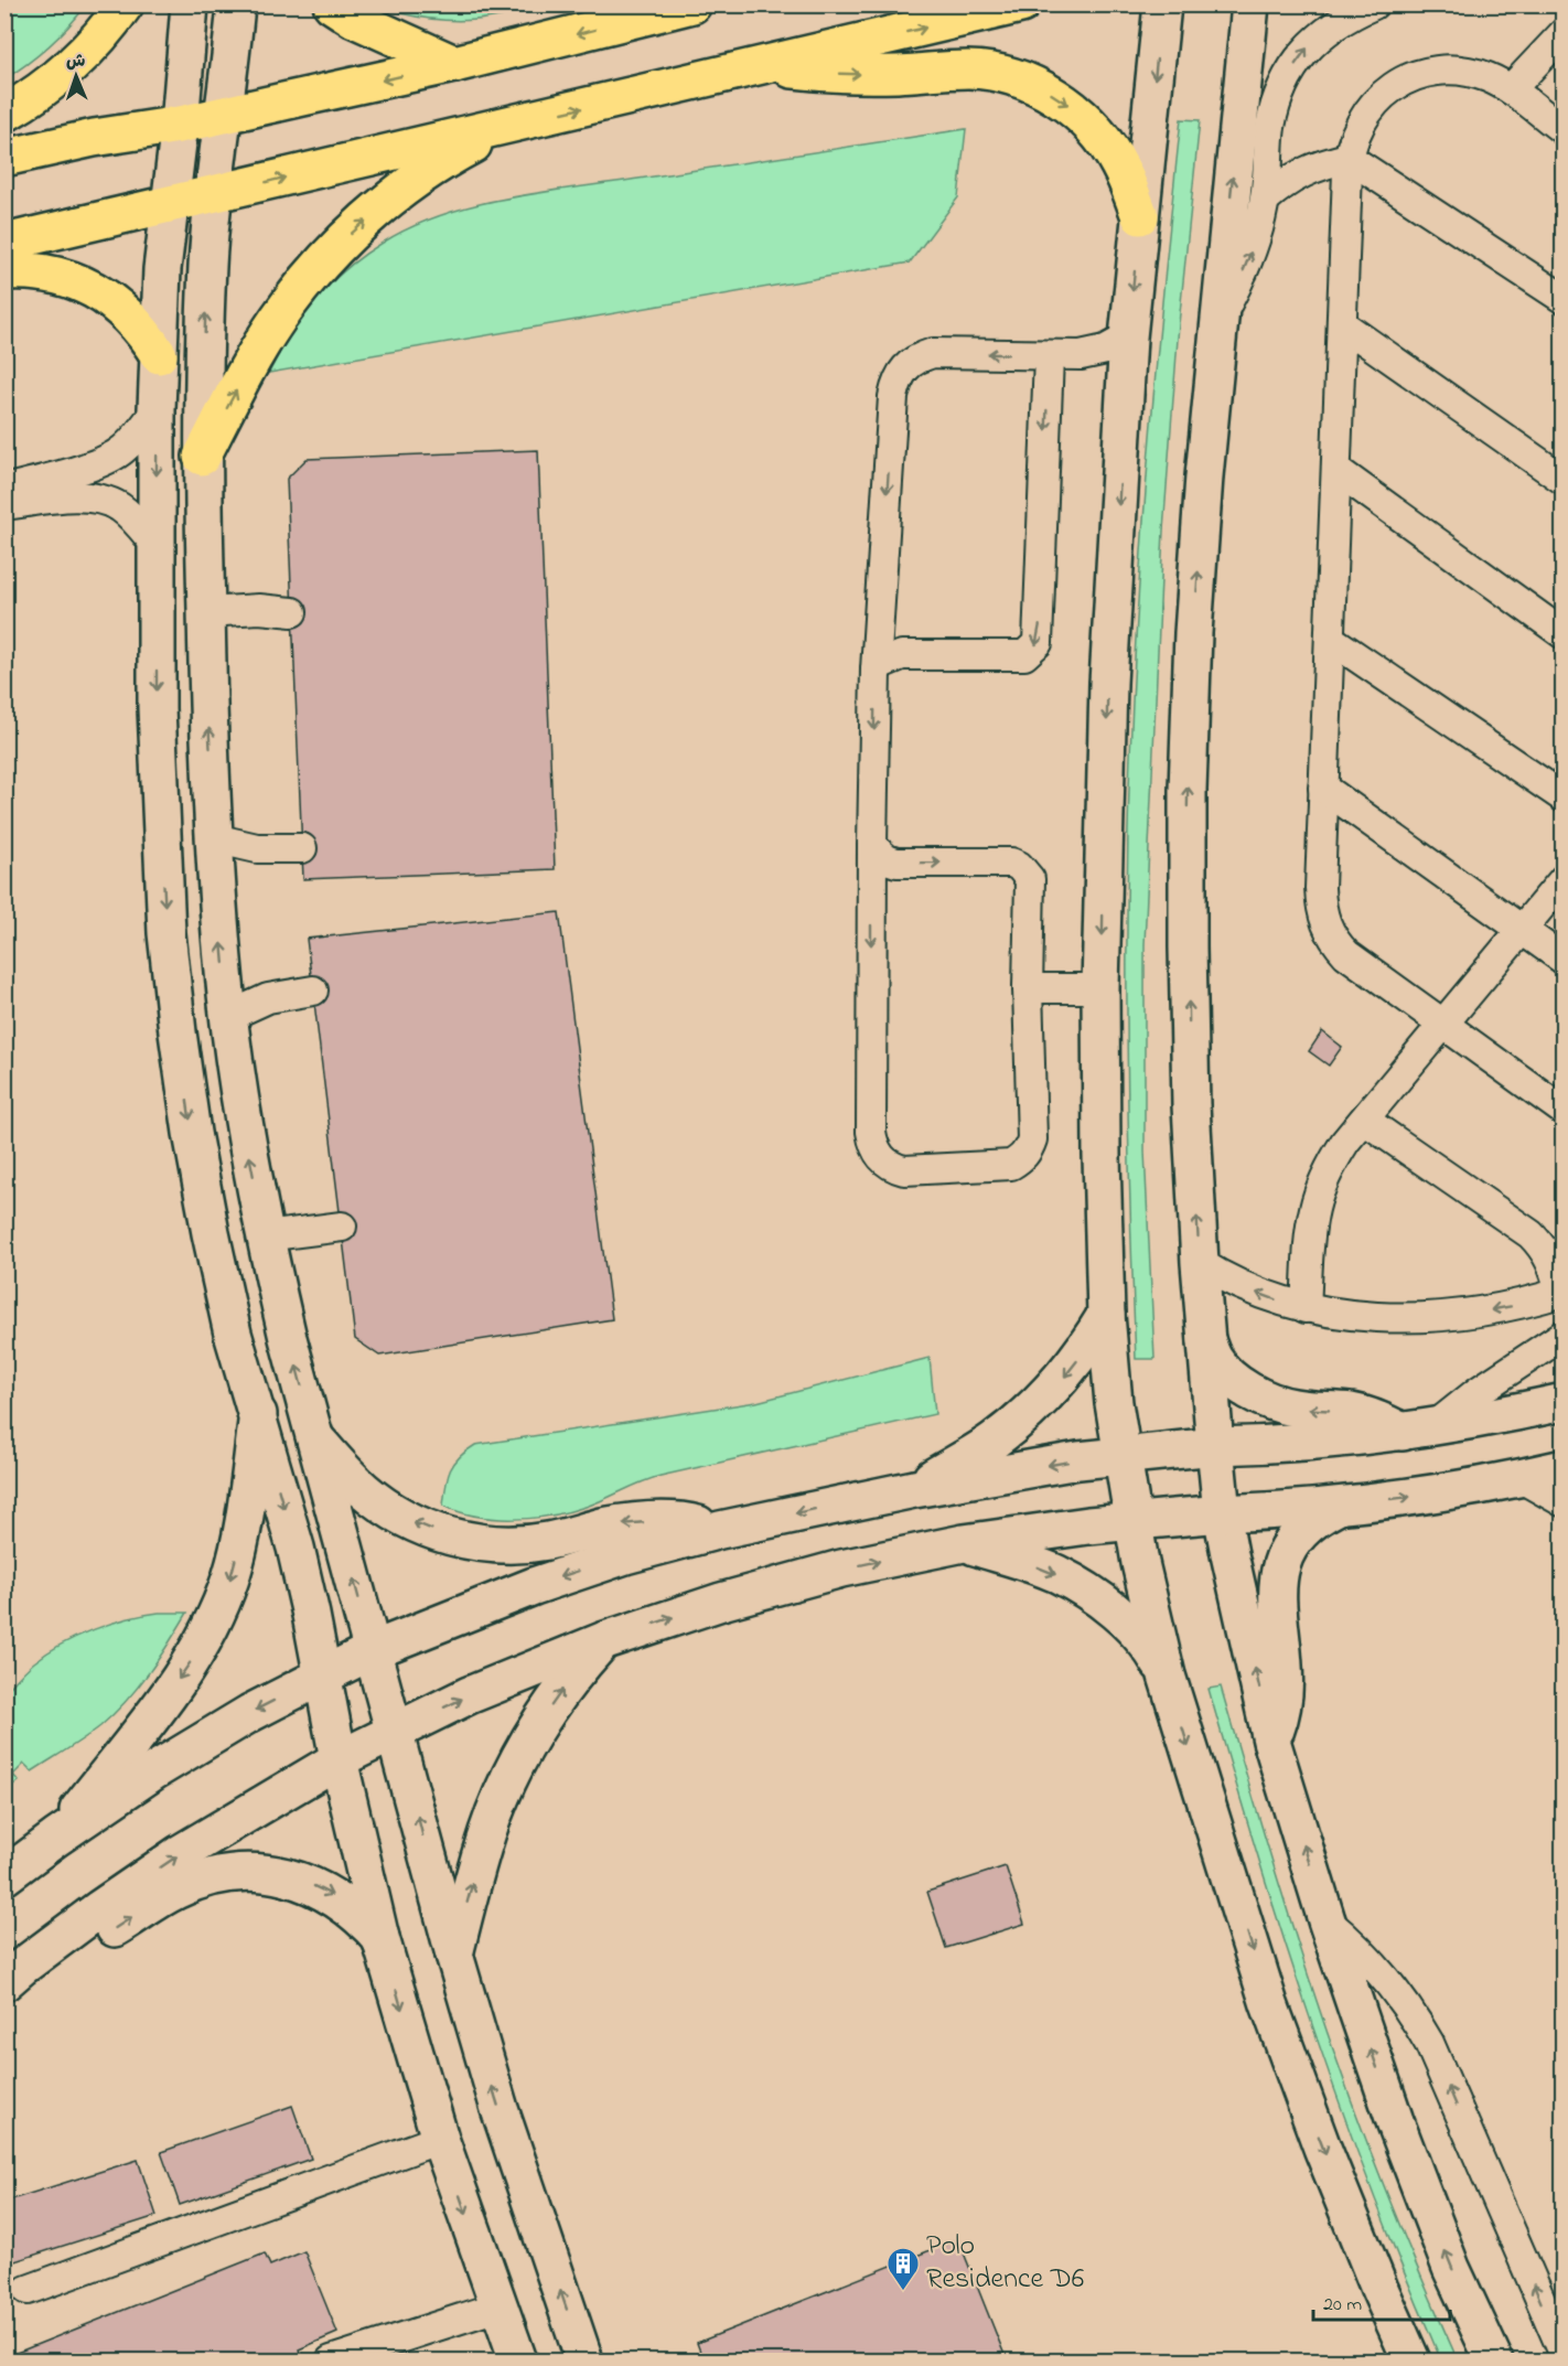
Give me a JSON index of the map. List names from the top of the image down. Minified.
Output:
{"places":{"building":["Polo Residence D6"]},"scale_bar":"20 m","north":"top"}
